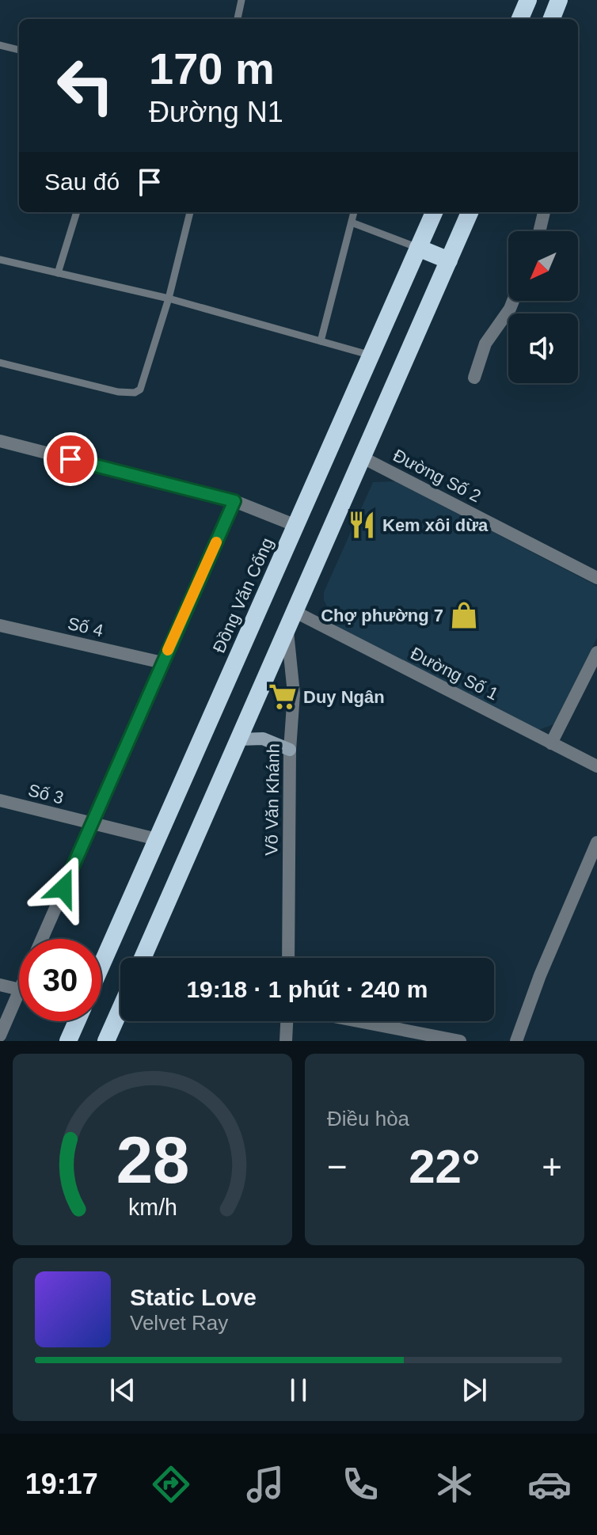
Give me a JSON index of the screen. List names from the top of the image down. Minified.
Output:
{"streets":{"highway":["Đồng Văn Cống"],"street":["Đường Số 2","Số 4","Đường Số 1","Số 3","Võ Văn Khánh"]},"crossings":[["Đồng Văn Cống","Số 3"]],"places":{"restaurant":["Kem xôi dừa"],"shop":["Chợ phường 7"],"supermarket":["Duy Ngân"]},"north":"bottom left","page":{"turn":["170 m","Đường N1"],"then":"Sau đó","limit":"30","trip":"19:18 · 1 phút · 240 m","tile":"Điều hòa","heat":["−","22°","+"],"song":["Static Love","Velvet Ray"],"tabs":"19:17","gauge":["28","km/h"]}}
